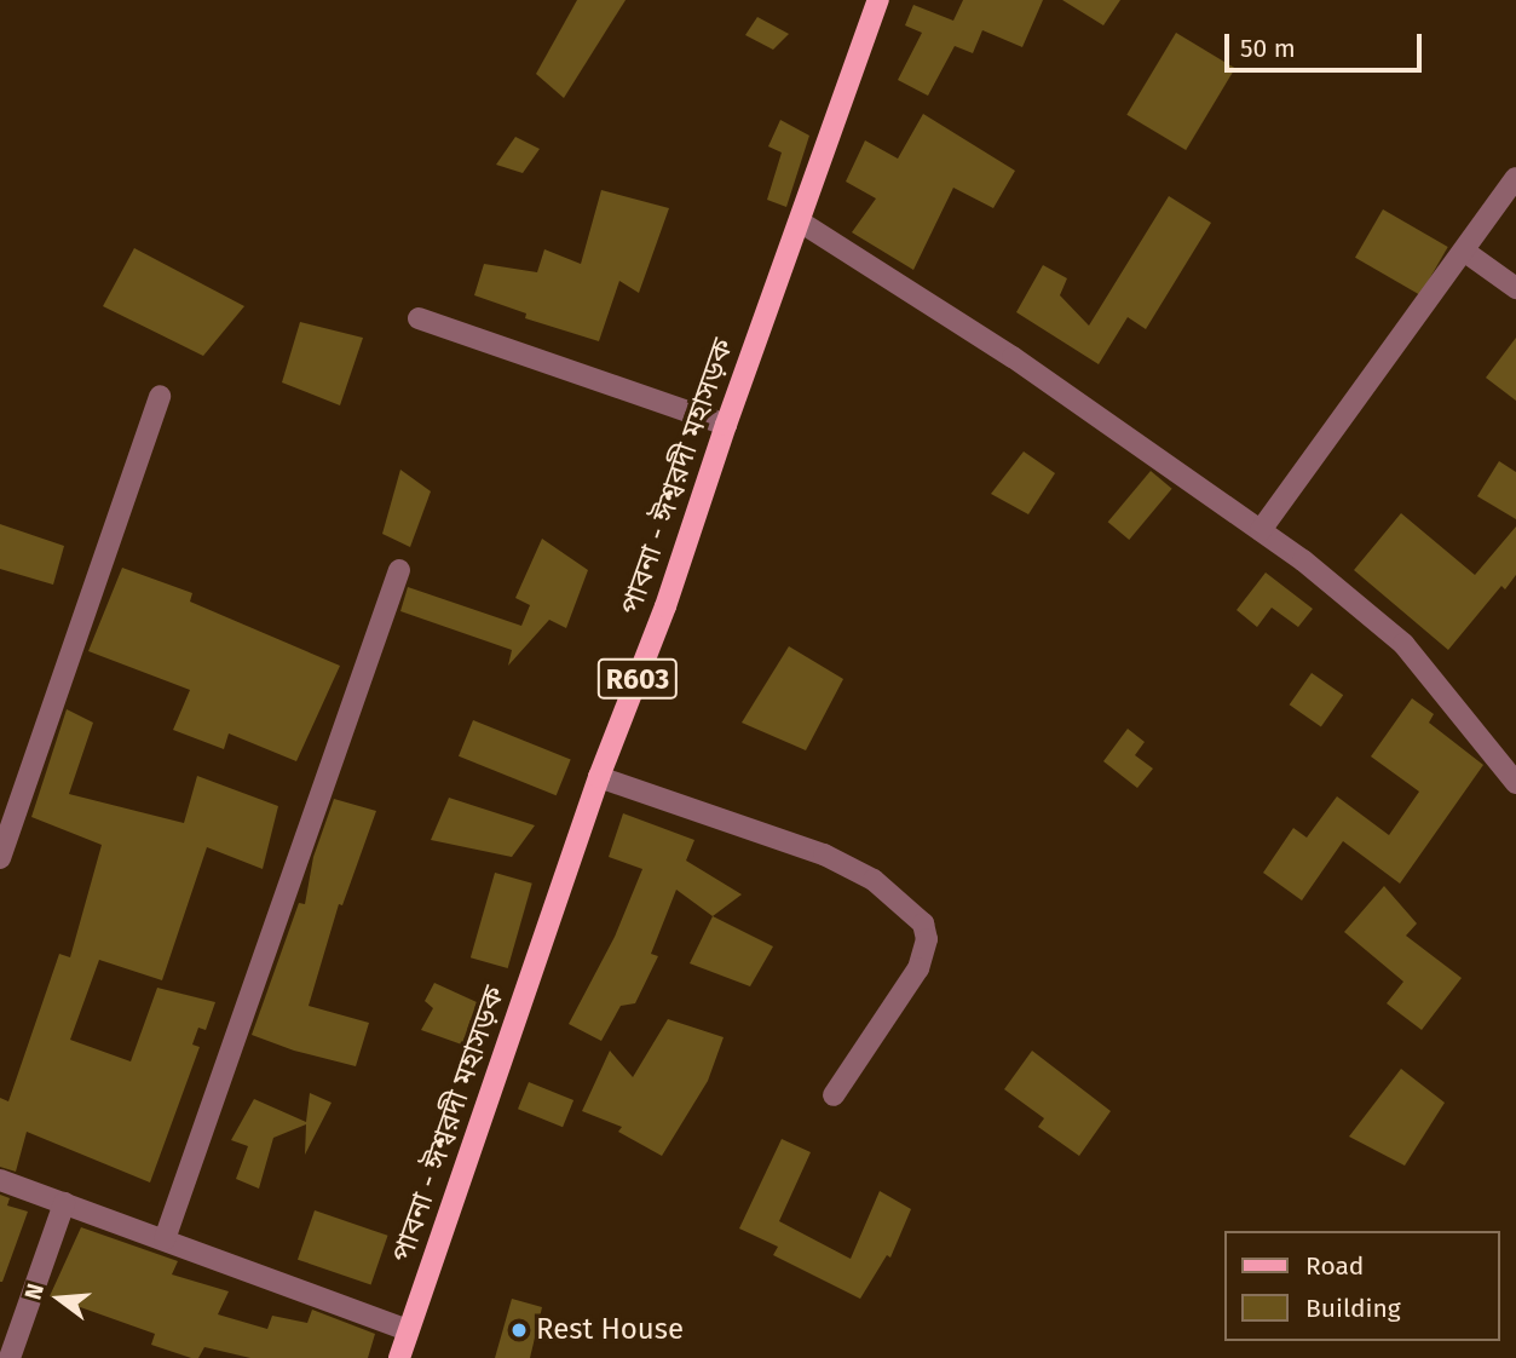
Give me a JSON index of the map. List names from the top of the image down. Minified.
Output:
{"streets":{"main road":["পাবনা - ঈশ্বরদী মহাসড়ক","R603"]},"places":["Rest House"],"legend":["Road","Building"],"scale_bar":"50 m","north":"left"}
